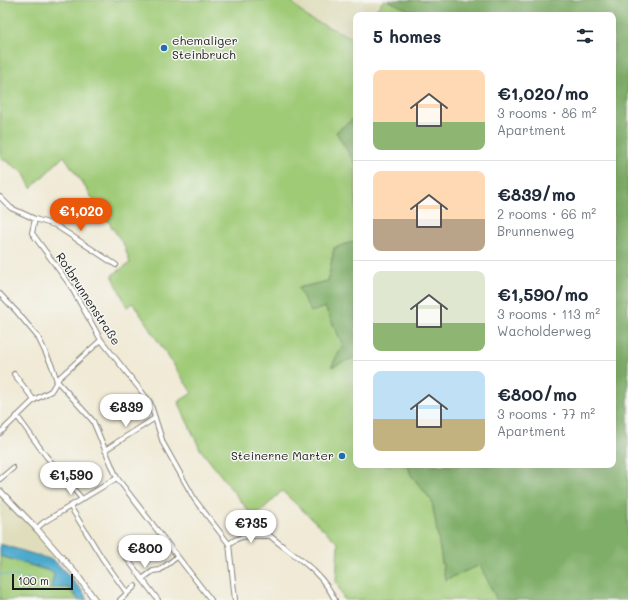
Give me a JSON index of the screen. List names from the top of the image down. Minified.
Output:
{"streets":{"street":["Rotbrunnenstraße"]},"places":["ehemaliger Steinbruch","Steinerne Marter"],"scale_bar":"100 m","page":{"heading":"5 homes","list":[{"name":"€1,020/mo","note":"3 rooms · 86 m² · Apartment"},{"name":"€839/mo","note":"2 rooms · 66 m² · Brunnenweg"},{"name":"€1,590/mo","note":"3 rooms · 113 m² · Wacholderweg"},{"name":"€800/mo","note":"3 rooms · 77 m² · Apartment"}],"price":["€1,020","€839","€1,590","€735","€800"],"scale":"100 m"}}
